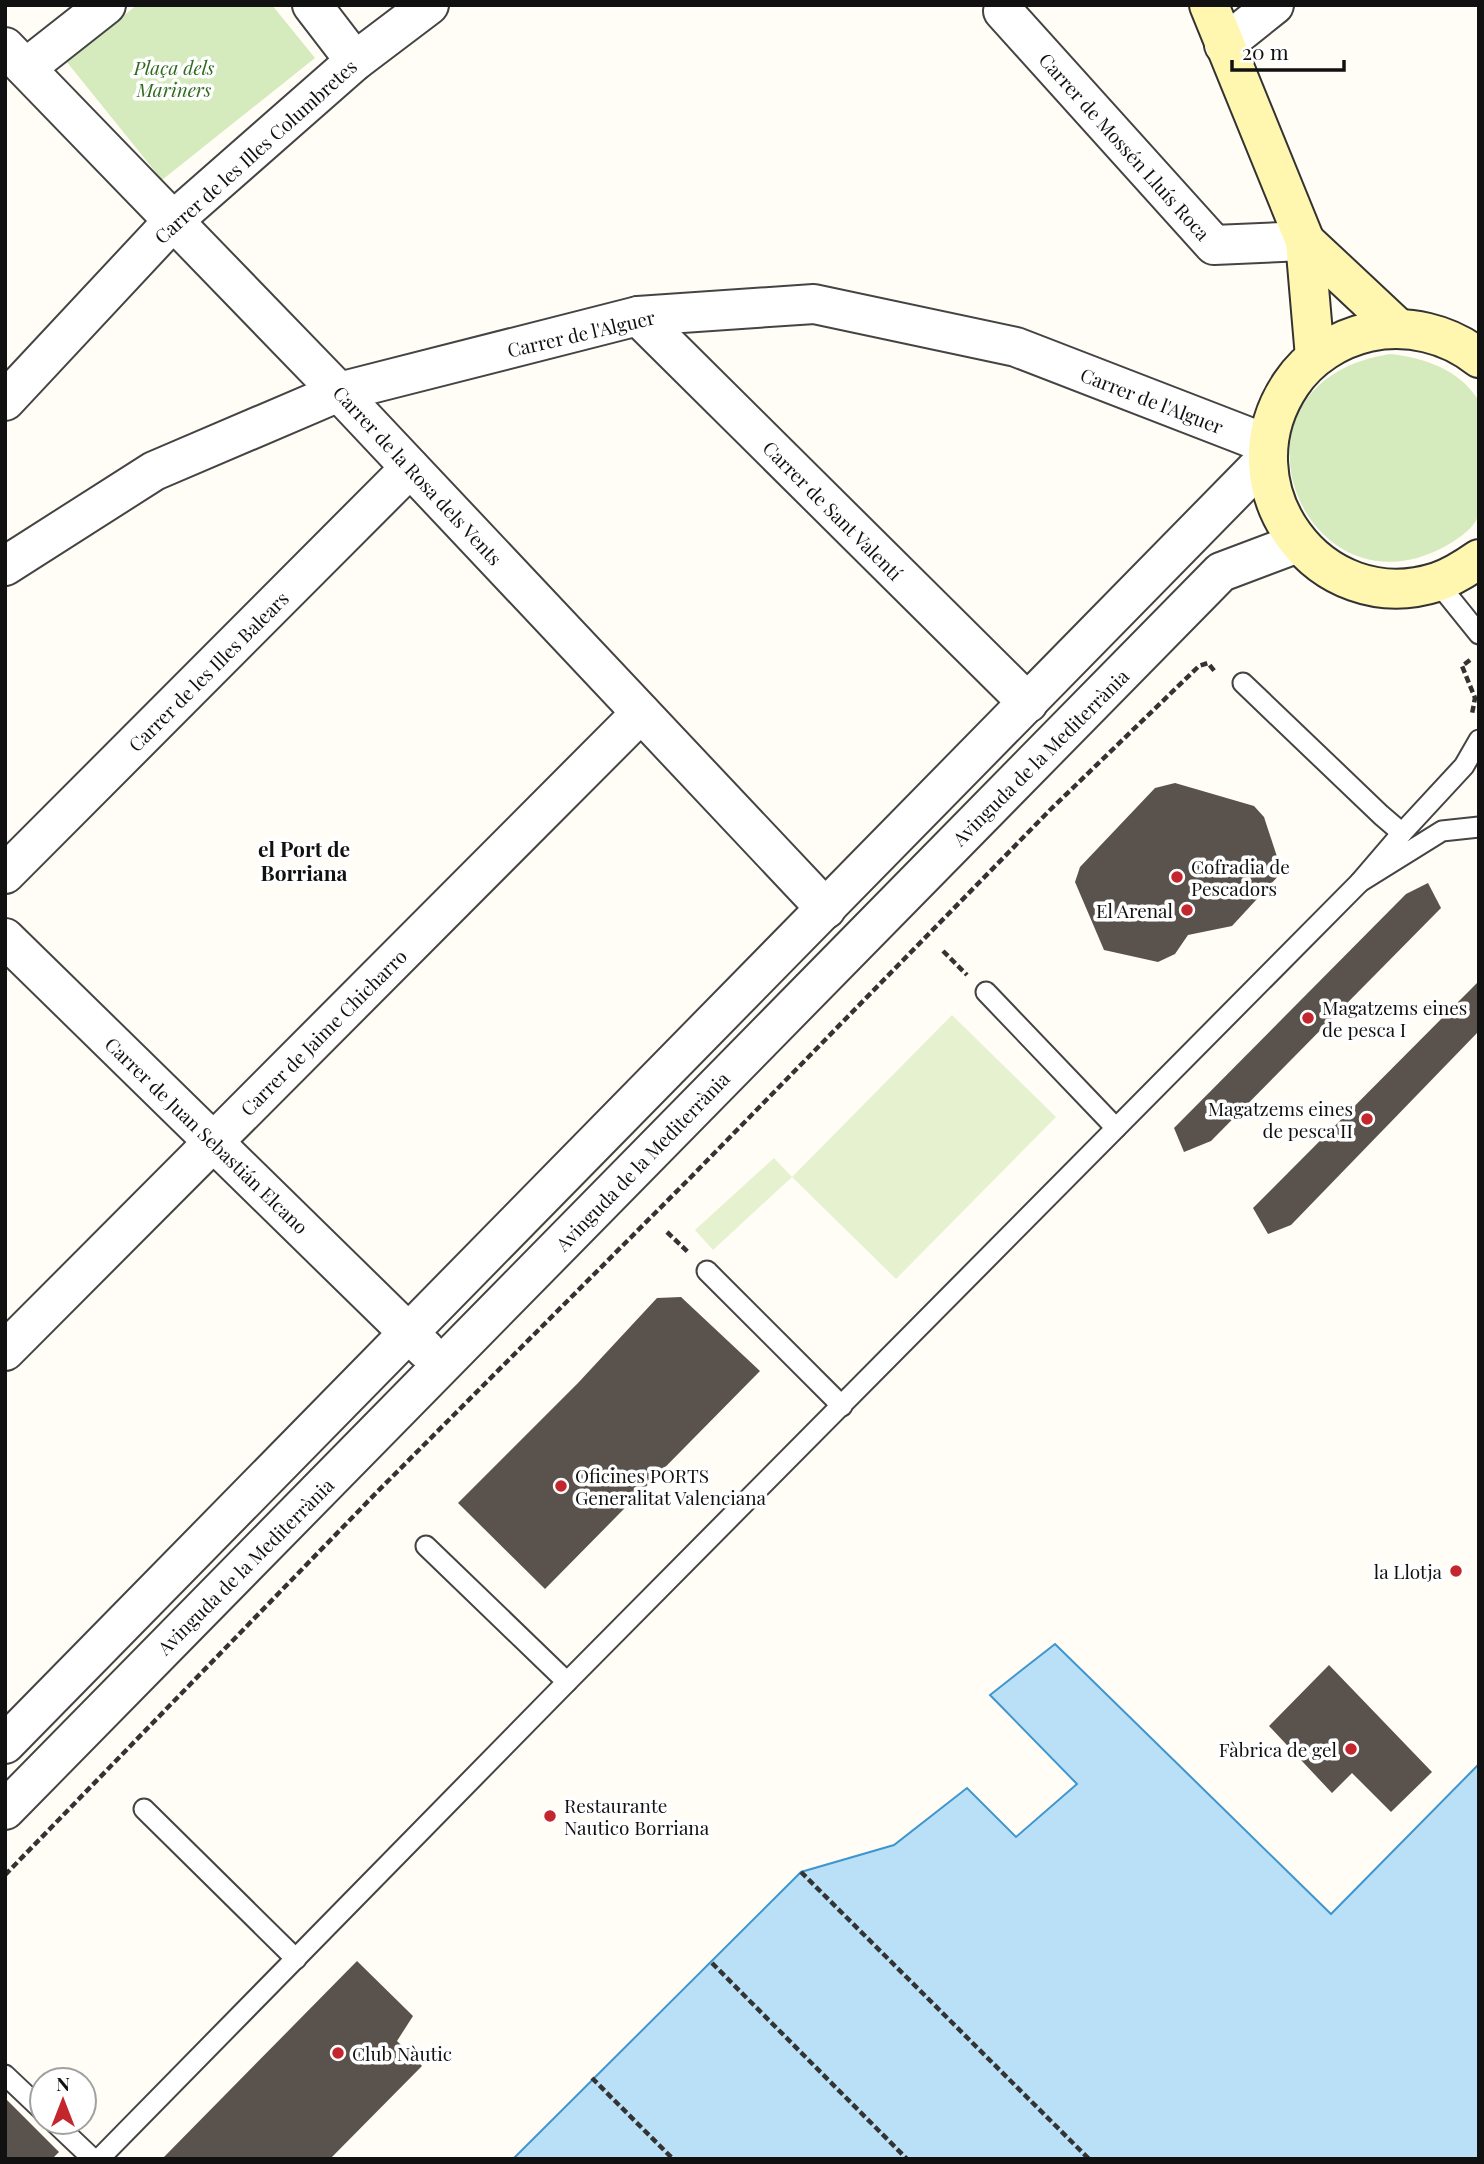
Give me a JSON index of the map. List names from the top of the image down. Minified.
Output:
{"streets":{"street":["Carrer de Mossén Lluís Roca","Carrer de les Illes Columbretes","Carrer de l'Alguer","Carrer de la Rosa dels Vents","Carrer de Sant Valentí","Carrer de les Illes Balears","Avinguda de la Mediterrània","Carrer de Jaime Chicharro","Carrer de Juan Sebastián Elcano"]},"crossings":[["Carrer de les Illes Columbretes","Carrer de la Rosa dels Vents"],["Carrer de l'Alguer","Carrer de la Rosa dels Vents"],["Carrer de l'Alguer","Carrer de Sant Valentí"],["Carrer de la Rosa dels Vents","Carrer de les Illes Balears"],["Carrer de la Rosa dels Vents","Carrer de Jaime Chicharro"],["Avinguda de la Mediterrània","Carrer de Juan Sebastián Elcano"],["Carrer de Jaime Chicharro","Carrer de Juan Sebastián Elcano"]],"districts":["el Port de Borriana"],"parks":["Plaça dels Mariners"],"places":["Cofradia de Pescadors","El Arenal","Magatzems eines de pesca I","Magatzems eines de pesca II","Oficines PORTS Generalitat Valenciana","la Llotja","Fàbrica de gel","Restaurante Nautico Borriana","Club Nàutic"],"scale_bar":"20 m","north":"top"}
